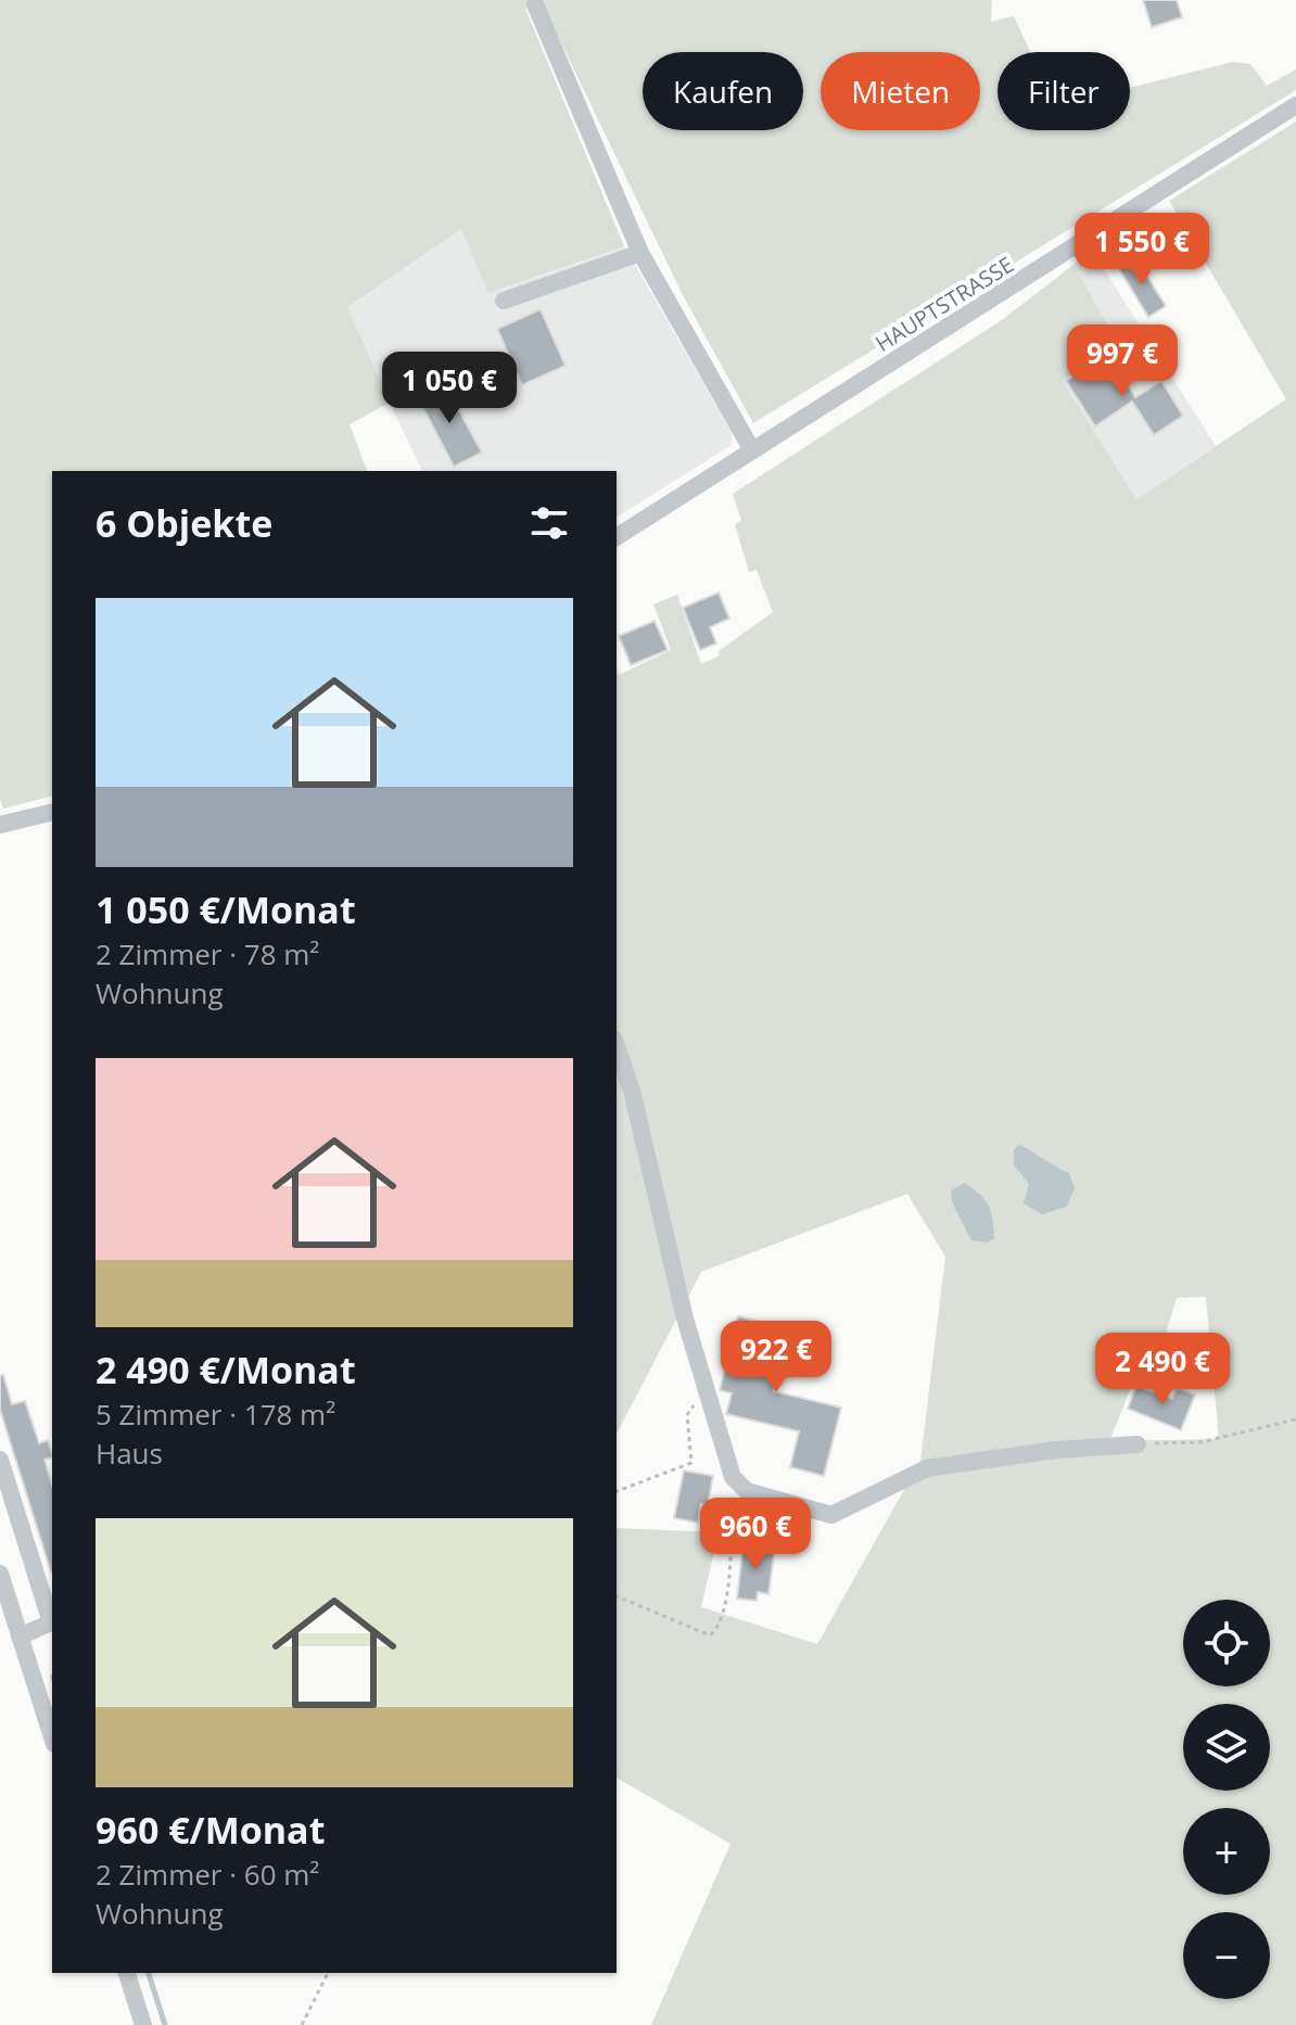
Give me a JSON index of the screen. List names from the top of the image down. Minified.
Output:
{"streets":{"street":["HAUPTSTRASSE"]},"page":{"chip":["Kaufen","Mieten","Filter"],"price":["1 550 €","997 €","1 050 €","922 €","2 490 €","960 €"],"heading":"6 Objekte","list":[{"name":"1 050 €/Monat","note":"2 Zimmer · 78 m² · Wohnung"},{"name":"2 490 €/Monat","note":"5 Zimmer · 178 m² · Haus"},{"name":"960 €/Monat","note":"2 Zimmer · 60 m² · Wohnung"}],"map_buttons":["+","−"]}}
